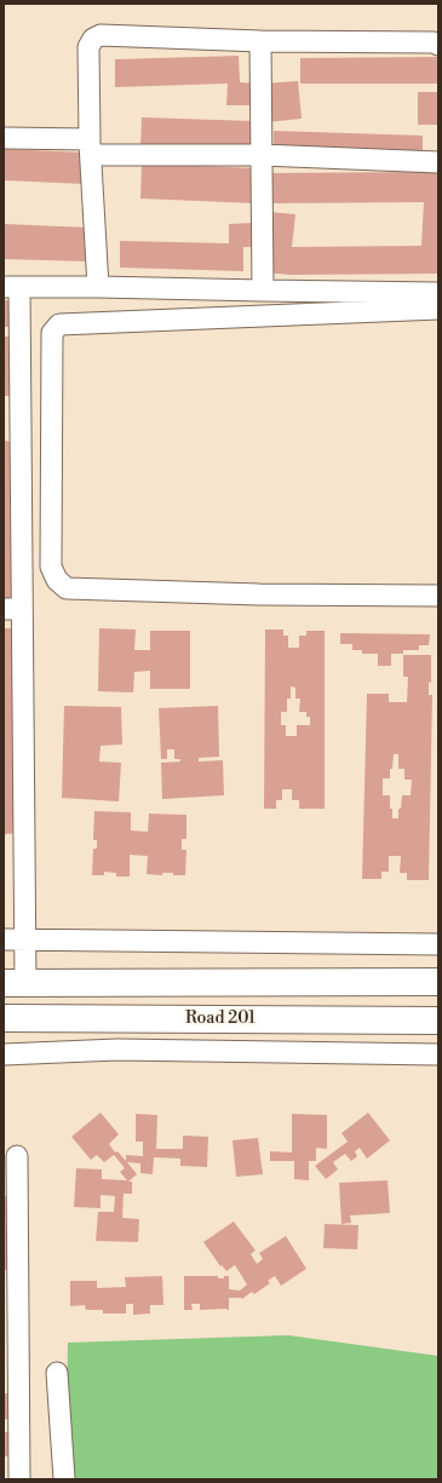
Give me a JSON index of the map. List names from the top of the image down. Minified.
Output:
{"streets":{"main road":["Road 201"]}}
